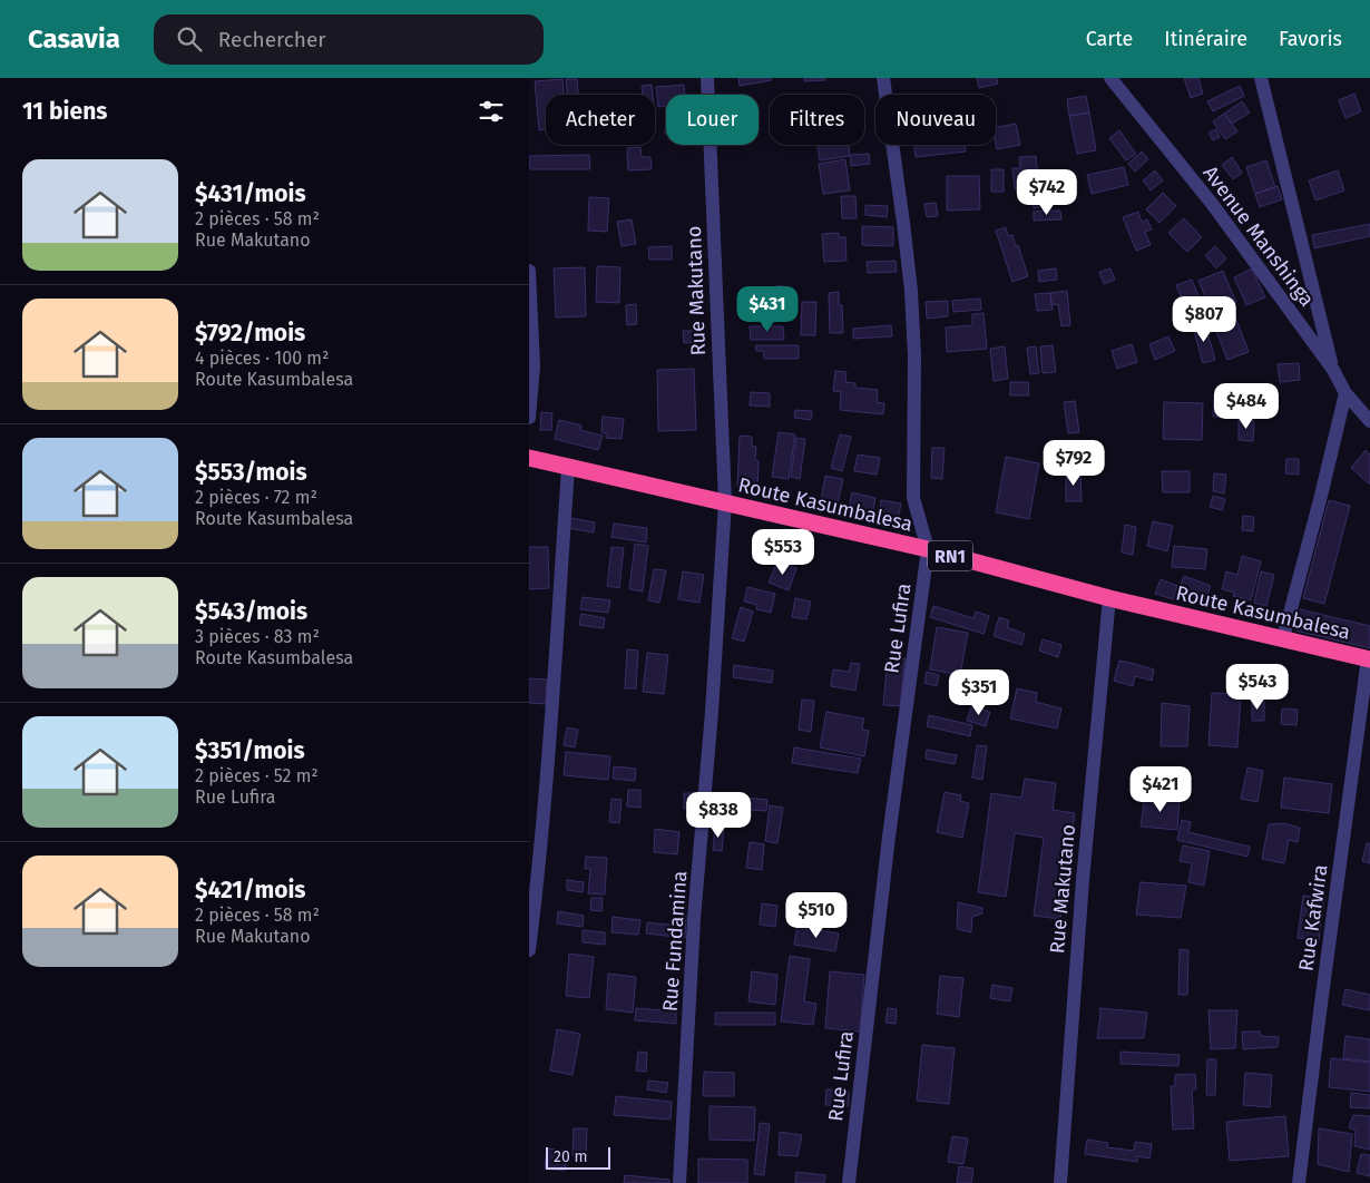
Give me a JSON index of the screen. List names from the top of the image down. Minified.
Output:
{"streets":{"highway":["Route Kasumbalesa","RN1"],"street":["Avenue Manshinga","Rue Makutano","Rue Lufira","Rue Kafwira","Rue Fundamina"]},"crossings":[["Rue Makutano","Route Kasumbalesa"],["Rue Makutano","Rue Fundamina"],["Route Kasumbalesa","Rue Lufira"],["Route Kasumbalesa","Rue Kafwira"],["Route Kasumbalesa","Rue Fundamina"]],"scale_bar":"20 m","page":{"header":"Casavia","search":"Rechercher","nav":["Carte","Itinéraire","Favoris"],"heading":"11 biens","chip":["Acheter","Louer","Filtres","Nouveau"],"list":[{"name":"$431/mois","note":"2 pièces · 58 m² · Rue Makutano"},{"name":"$792/mois","note":"4 pièces · 100 m² · Route Kasumbalesa"},{"name":"$553/mois","note":"2 pièces · 72 m² · Route Kasumbalesa"},{"name":"$543/mois","note":"3 pièces · 83 m² · Route Kasumbalesa"},{"name":"$351/mois","note":"2 pièces · 52 m² · Rue Lufira"},{"name":"$421/mois","note":"2 pièces · 58 m² · Rue Makutano"}],"price":["$742","$431","$807","$484","$792","$553","$543","$351","$421","$838","$510"],"scale":"20 m"}}
